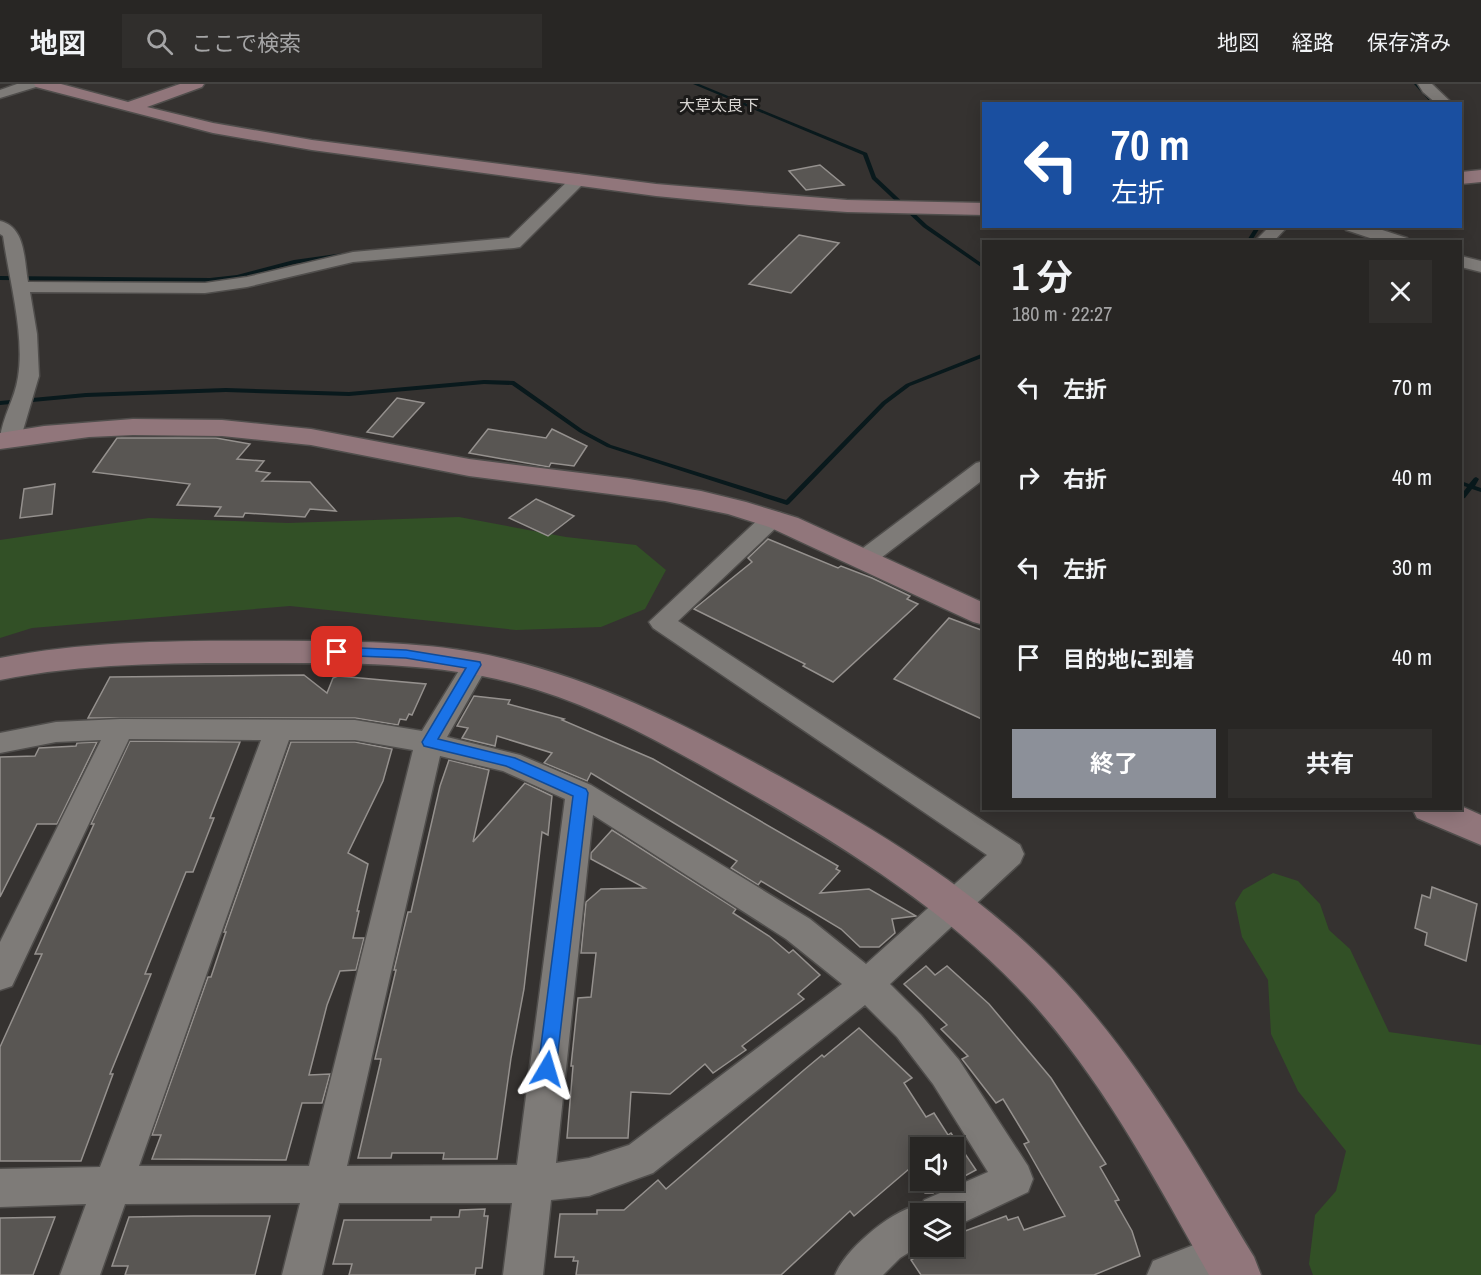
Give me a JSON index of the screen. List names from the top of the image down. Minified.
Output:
{"districts":["大草太良下"],"page":{"header":"地図","search":"ここで検索","nav":["地図","経路","保存済み"],"turn":["70 m","左折"],"heading":["1 分","180 m · 22:27"],"list":[{"name":"左折","value":"70 m"},{"name":"右折","value":"40 m"},{"name":"左折","value":"30 m"},{"name":"目的地に到着","value":"40 m"}],"buttons":["終了","共有"]}}
